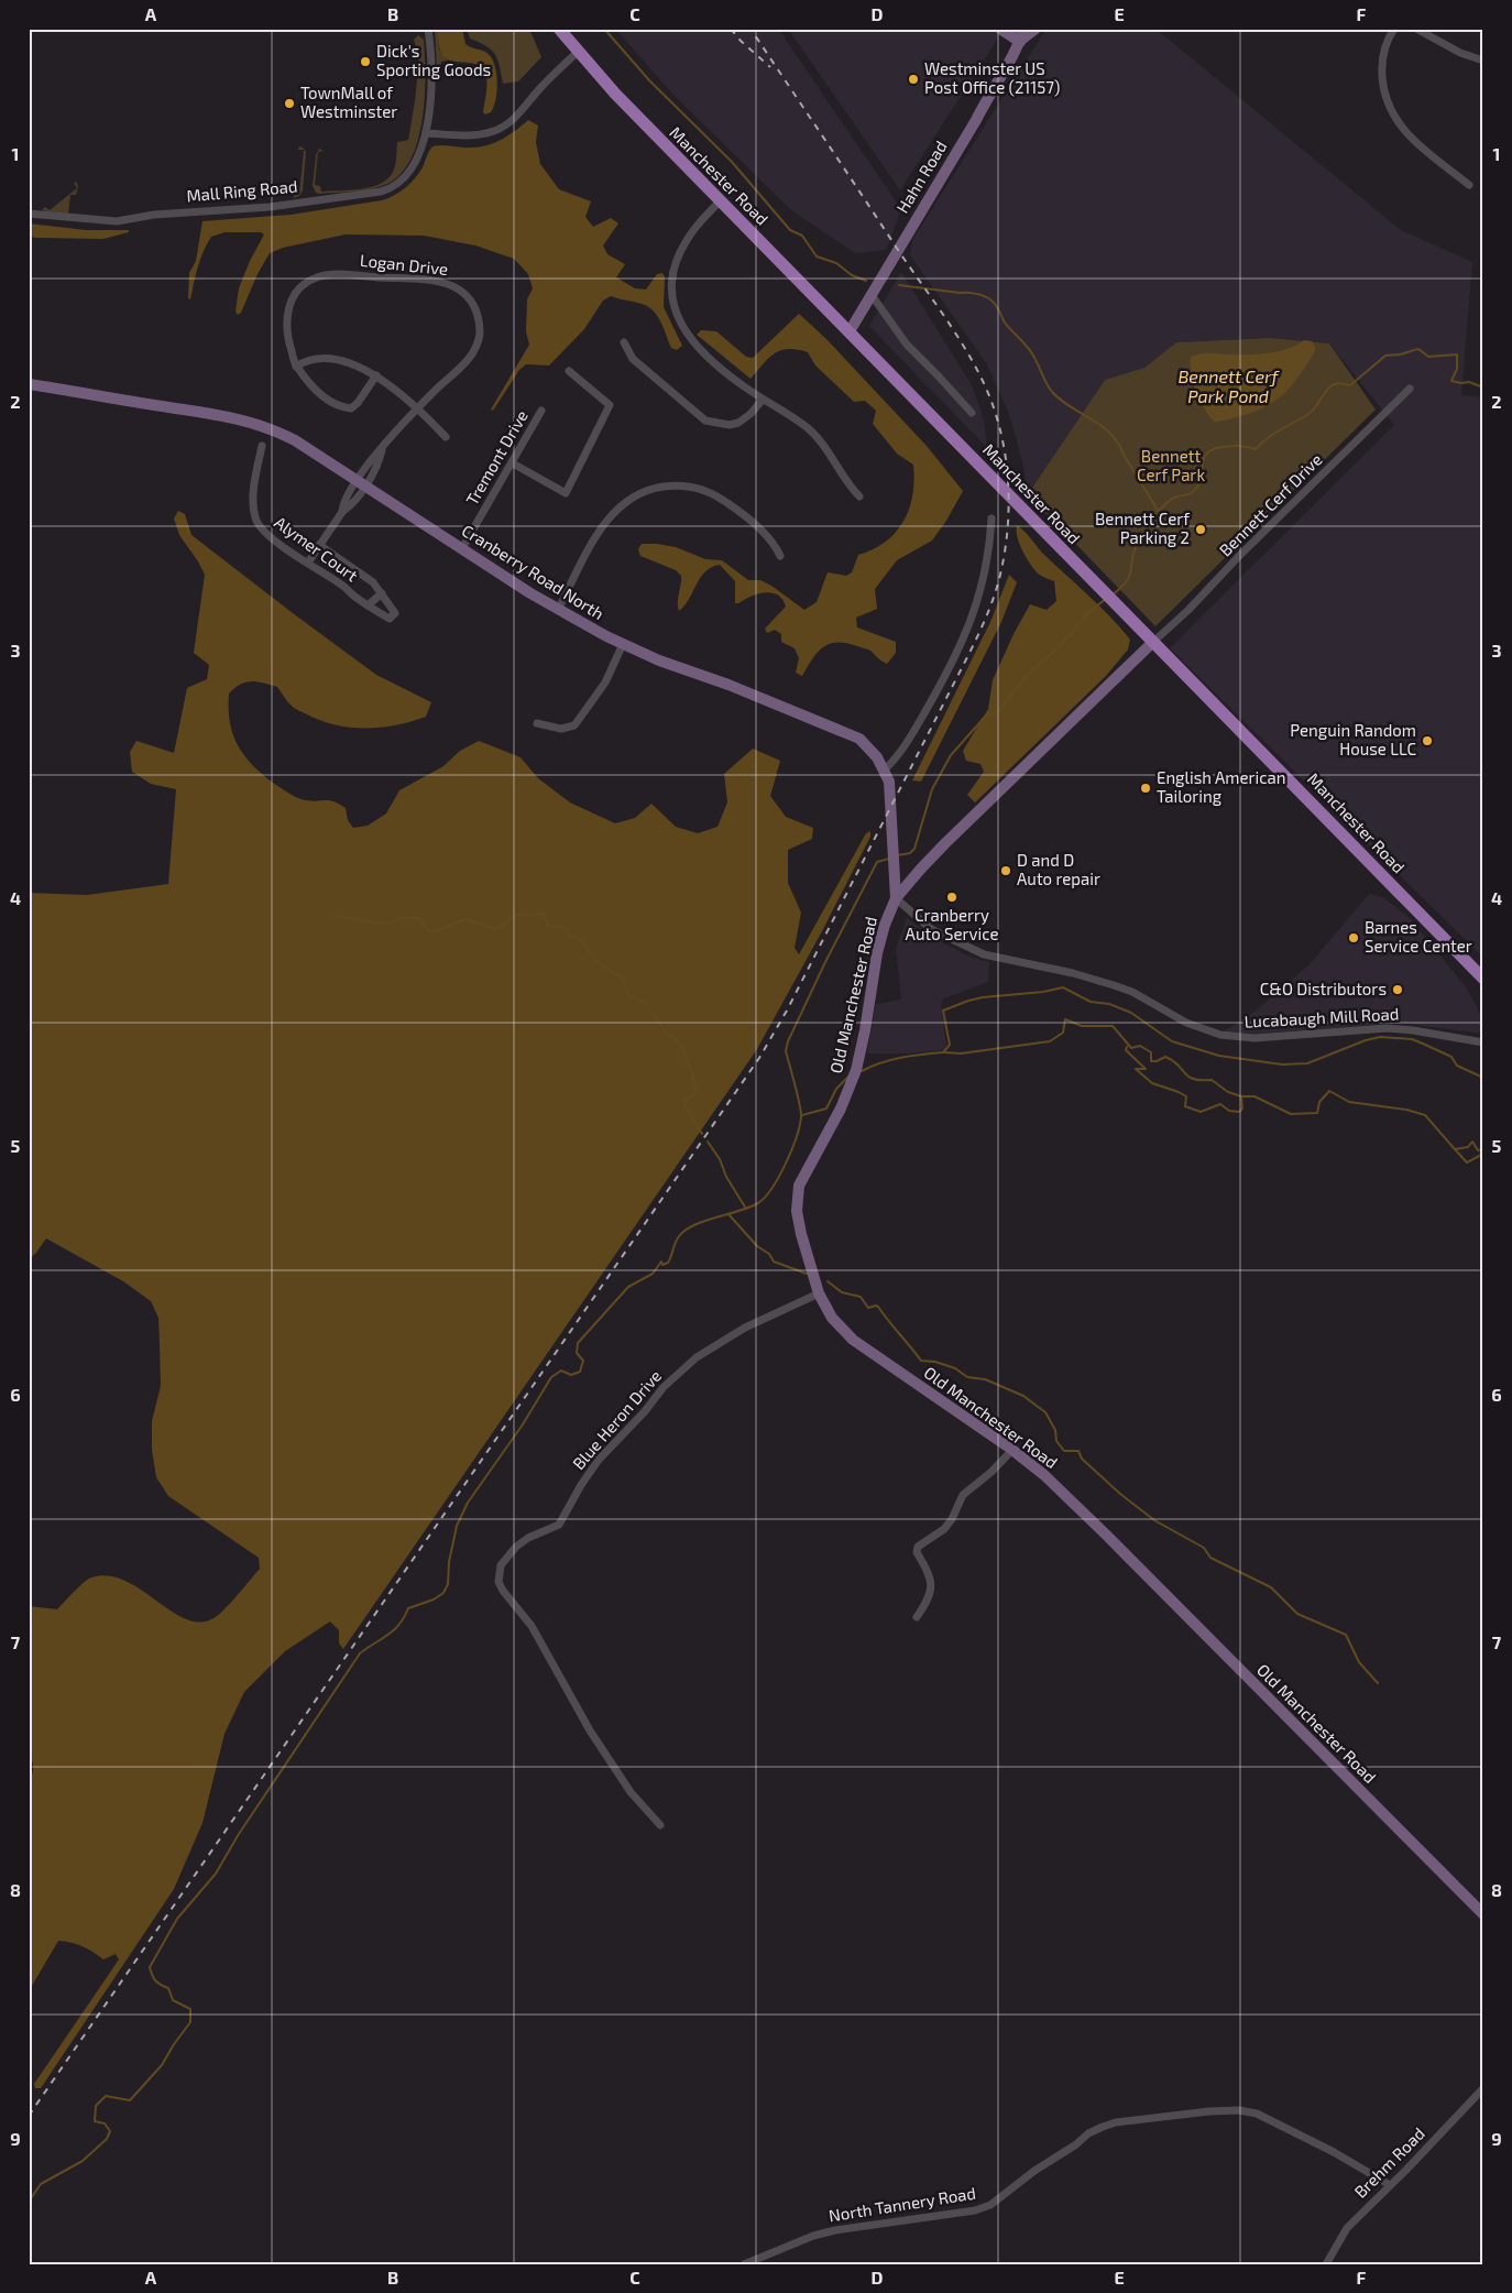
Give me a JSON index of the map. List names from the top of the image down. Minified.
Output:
{"streets":{"main road":["Manchester Road"],"street":["Hahn Road","Mall Ring Road","Logan Drive","Tremont Drive","Bennett Cerf Drive","Alymer Court","Cranberry Road North","Old Manchester Road","Lucabaugh Mill Road","Blue Heron Drive","Brehm Road","North Tannery Road"]},"crossings":[["Manchester Road","Hahn Road"],["Manchester Road","Bennett Cerf Drive"],["Manchester Road","Old Manchester Road"],["Logan Drive","Alymer Court"],["Logan Drive","Cranberry Road North"],["Tremont Drive","Cranberry Road North"],["Bennett Cerf Drive","Old Manchester Road"],["Cranberry Road North","Old Manchester Road"],["Old Manchester Road","Lucabaugh Mill Road"],["Old Manchester Road","Blue Heron Drive"],["Brehm Road","North Tannery Road"]],"water":["Bennett Cerf Park Pond"],"parks":["Bennett Cerf Park"],"places":["Dick's Sporting Goods","Westminster US Post Office (21157)","TownMall of Westminster","Bennett Cerf Parking 2","Penguin Random House LLC","English American Tailoring","D and D Auto repair","Cranberry Auto Service","Barnes Service Center","C&O Distributors"],"grid":{"columns":["A","B","C","D","E","F"],"rows":["1","2","3","4","5","6","7","8","9"]}}
